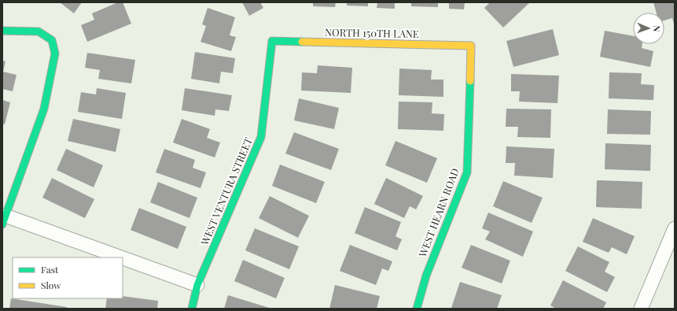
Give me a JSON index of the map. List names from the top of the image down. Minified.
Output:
{"streets":{"street":["NORTH 150TH LANE","WEST VENTURA STREET","WEST HEARN ROAD"]},"crossings":[["NORTH 150TH LANE","WEST VENTURA STREET"],["NORTH 150TH LANE","WEST HEARN ROAD"]],"legend":["Fast","Slow"],"north":"right"}
